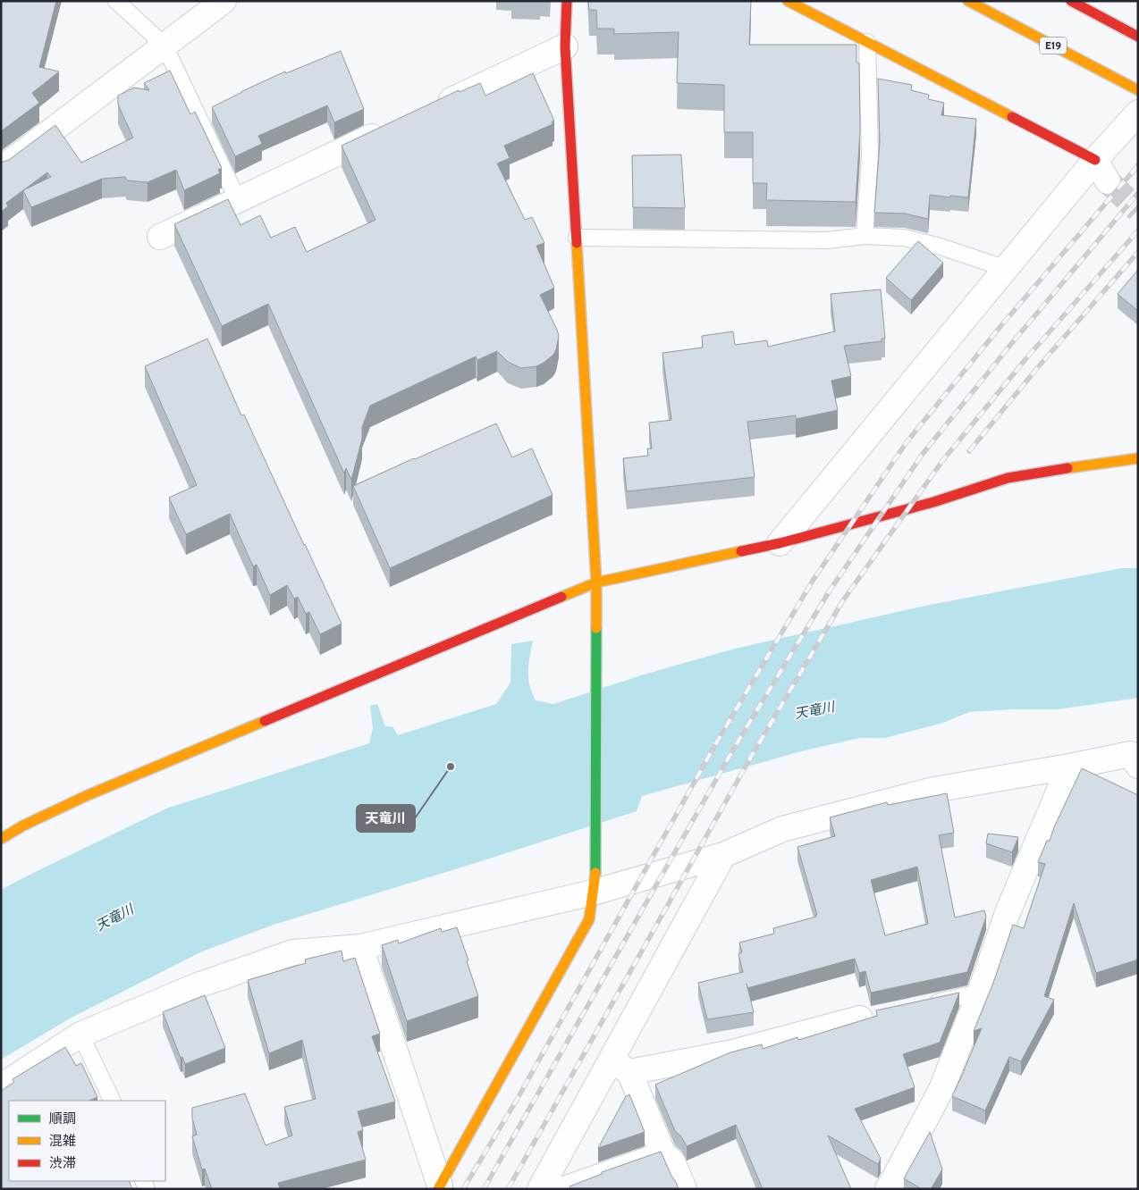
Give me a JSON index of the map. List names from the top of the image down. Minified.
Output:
{"streets":{"main road":["E19"]},"water":["天竜川"],"places":["天竜川"],"legend":["順調","混雑","渋滞"]}
